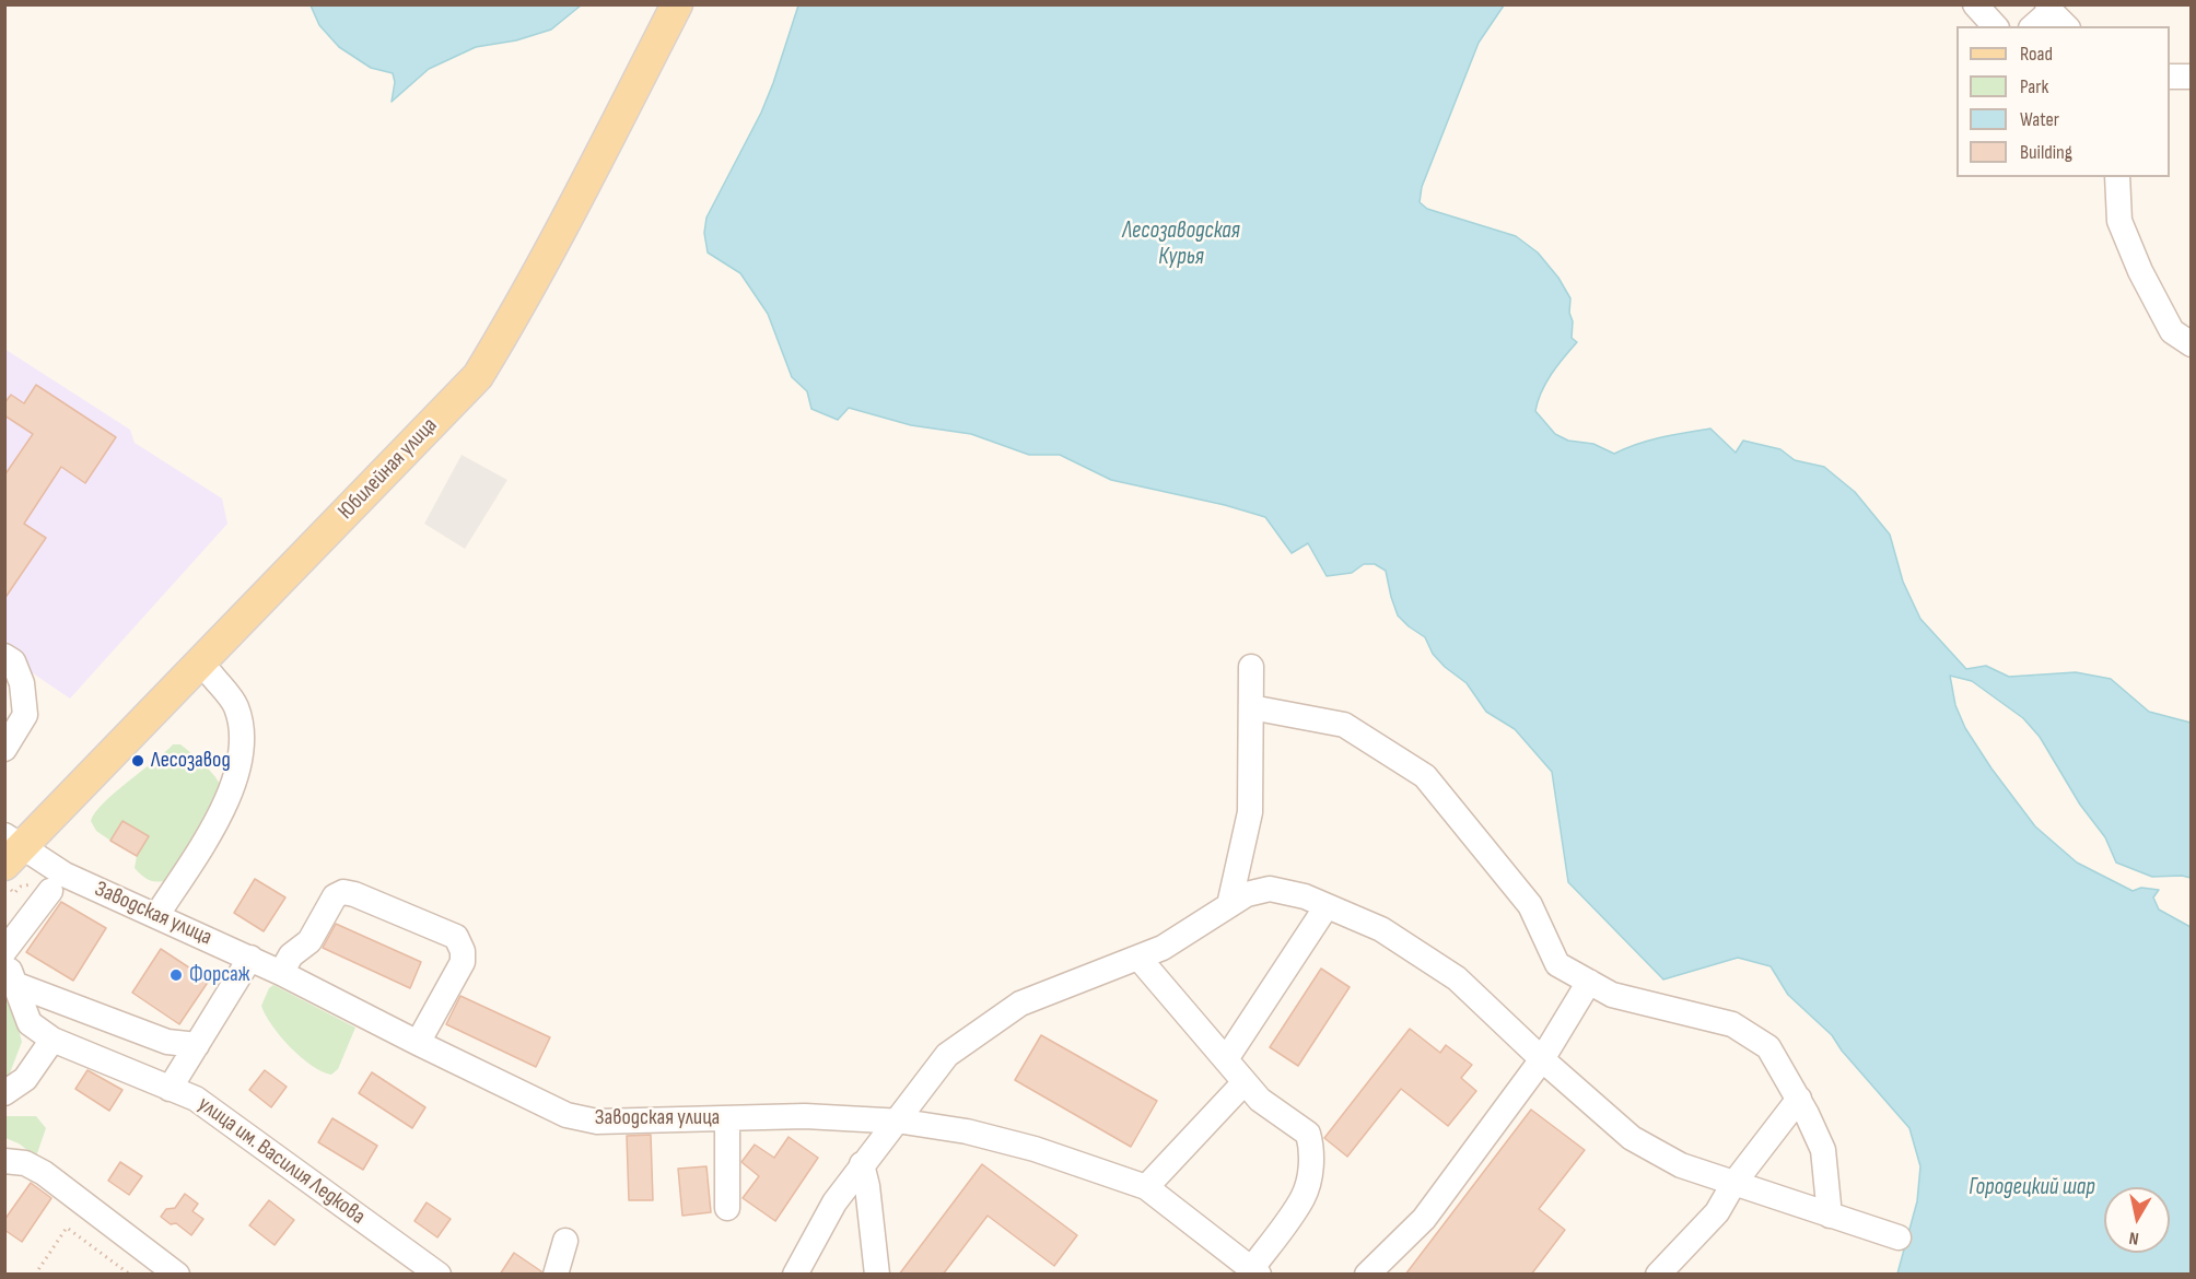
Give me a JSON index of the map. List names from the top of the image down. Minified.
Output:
{"streets":{"main road":["Юбилейная улица"],"street":["Заводская улица","улица им. Василия Ледкова"]},"crossings":[["Юбилейная улица","Заводская улица"]],"water":["Лесозаводская Курья","Городецкий шар"],"places":["Лесозавод","Форсаж"],"legend":["Road","Park","Water","Building"],"north":"bottom"}
